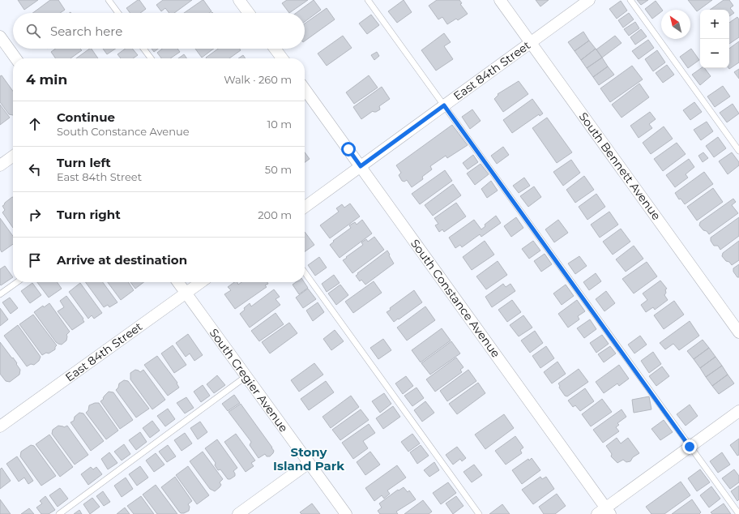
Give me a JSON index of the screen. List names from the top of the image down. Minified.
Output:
{"streets":{"street":["East 84th Street","South Bennett Avenue","South Constance Avenue","South Cregier Avenue"]},"crossings":[["East 84th Street","South Bennett Avenue"],["East 84th Street","South Constance Avenue"],["East 84th Street","South Cregier Avenue"]],"districts":["Stony Island Park"],"north":"top left","page":{"map_buttons":["+","−"],"search":"Search here","heading":["4 min","Walk · 260 m"],"list":[["Continue","South Constance Avenue","10 m"],["Turn left","East 84th Street","50 m"],["Turn right","200 m"],"Arrive at destination"]}}
